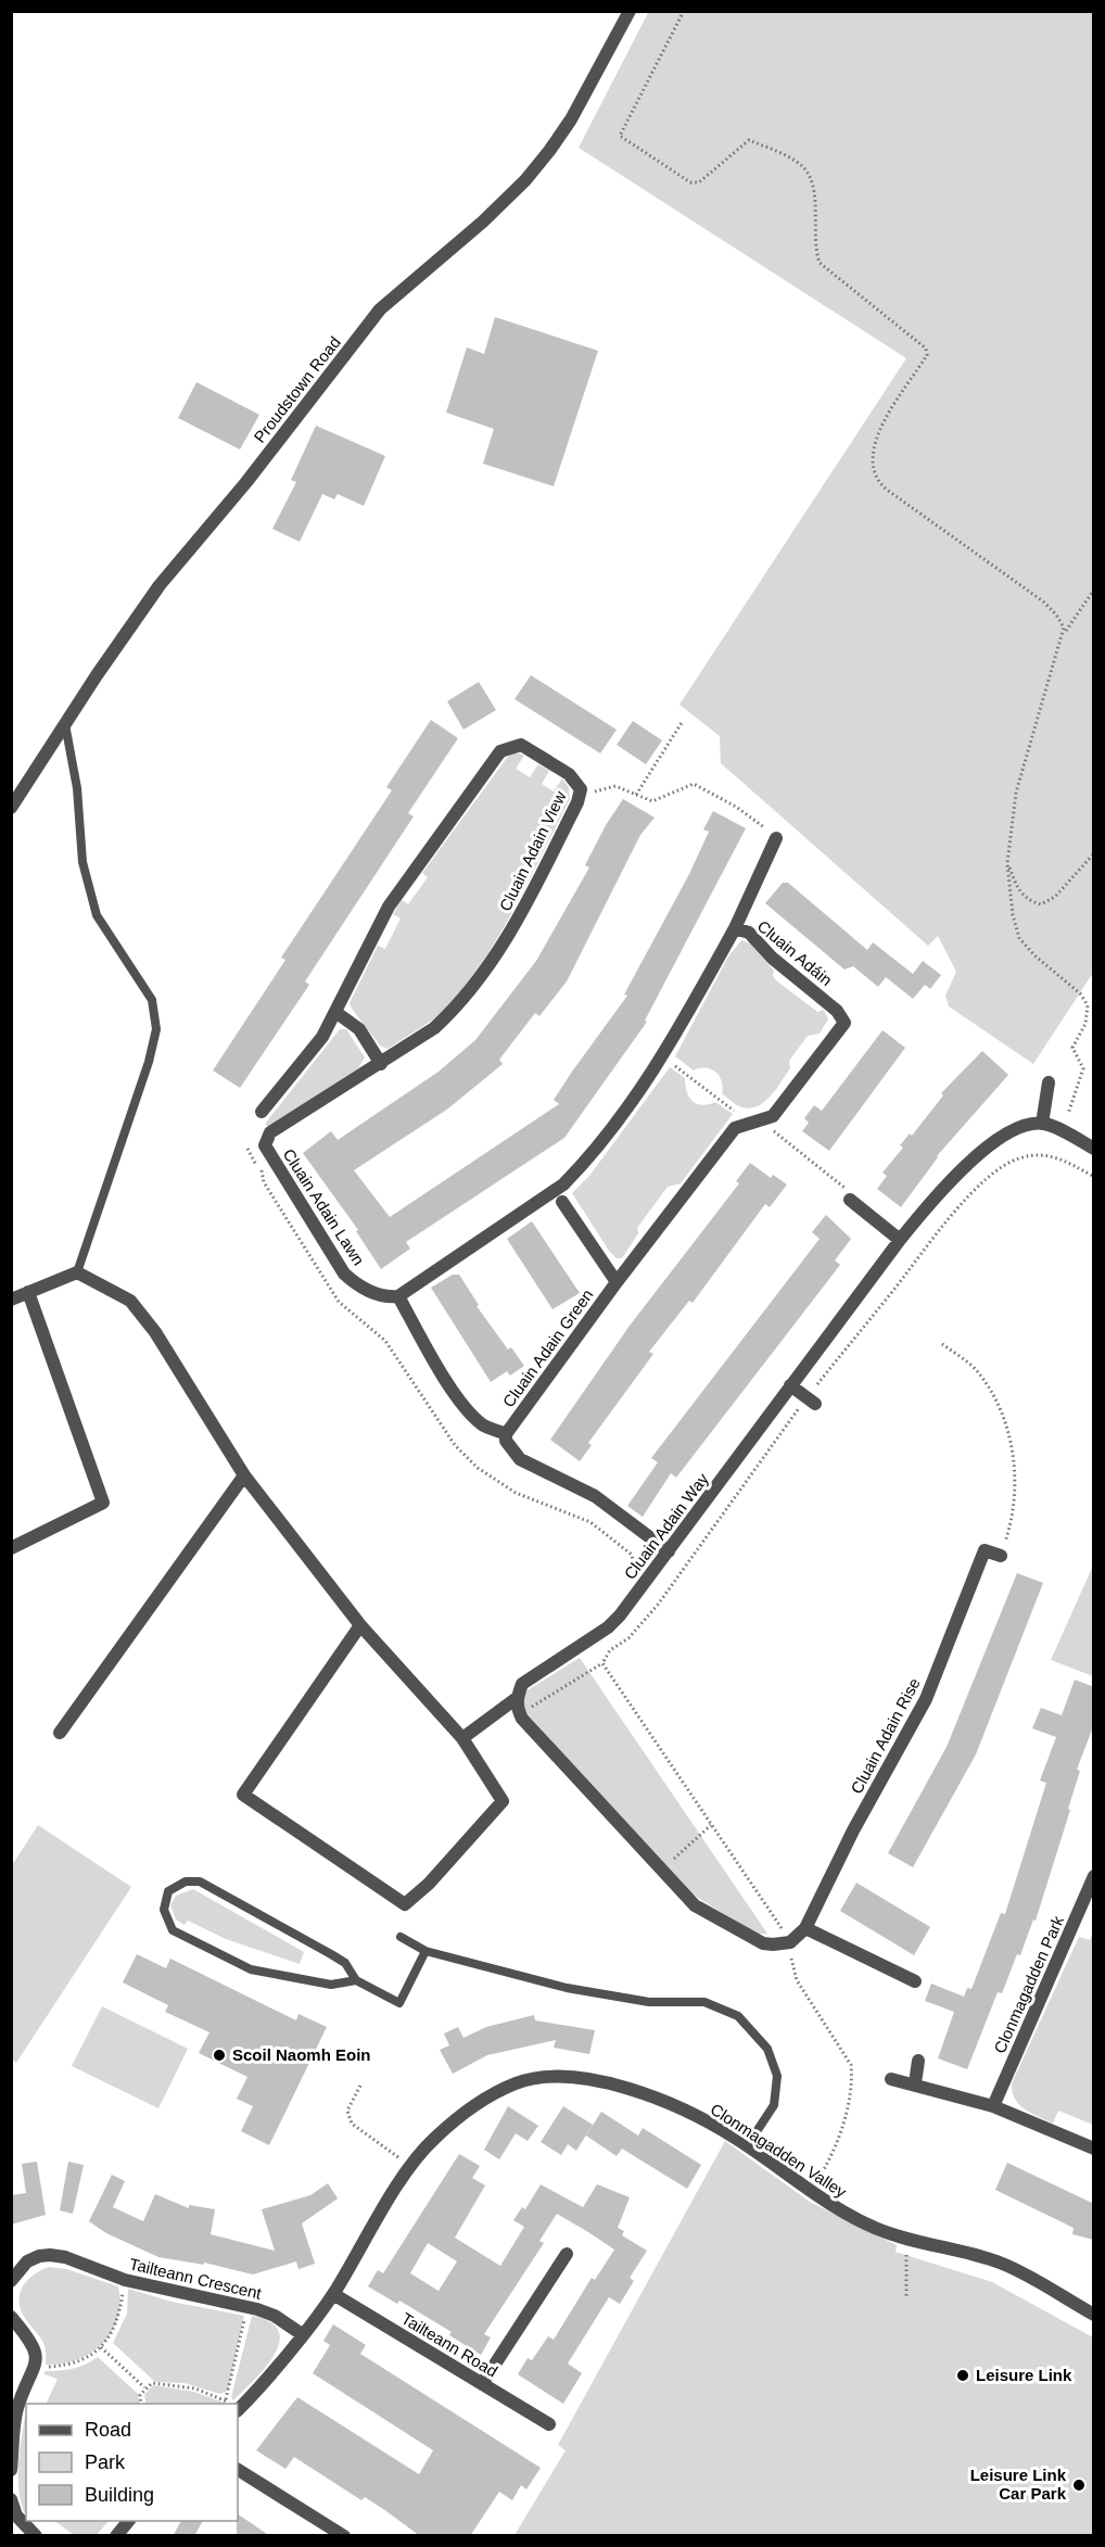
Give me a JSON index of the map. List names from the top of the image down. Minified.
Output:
{"streets":{"street":["Proudstown Road","Cluain Adain View","Cluain Adáin","Cluain Adain Lawn","Cluain Adain Green","Cluain Adain Way","Cluain Adain Rise","Clonmagadden Park","Clonmagadden Valley","Tailteann Crescent","Tailteann Road"]},"crossings":[["Cluain Adain View","Cluain Adain Lawn"],["Cluain Adáin","Cluain Adain Lawn"],["Cluain Adáin","Cluain Adain Green"],["Clonmagadden Valley","Tailteann Crescent"],["Clonmagadden Valley","Tailteann Road"]],"places":["Scoil Naomh Eoin","Leisure Link","Leisure Link Car Park"],"legend":["Road","Park","Building"]}
